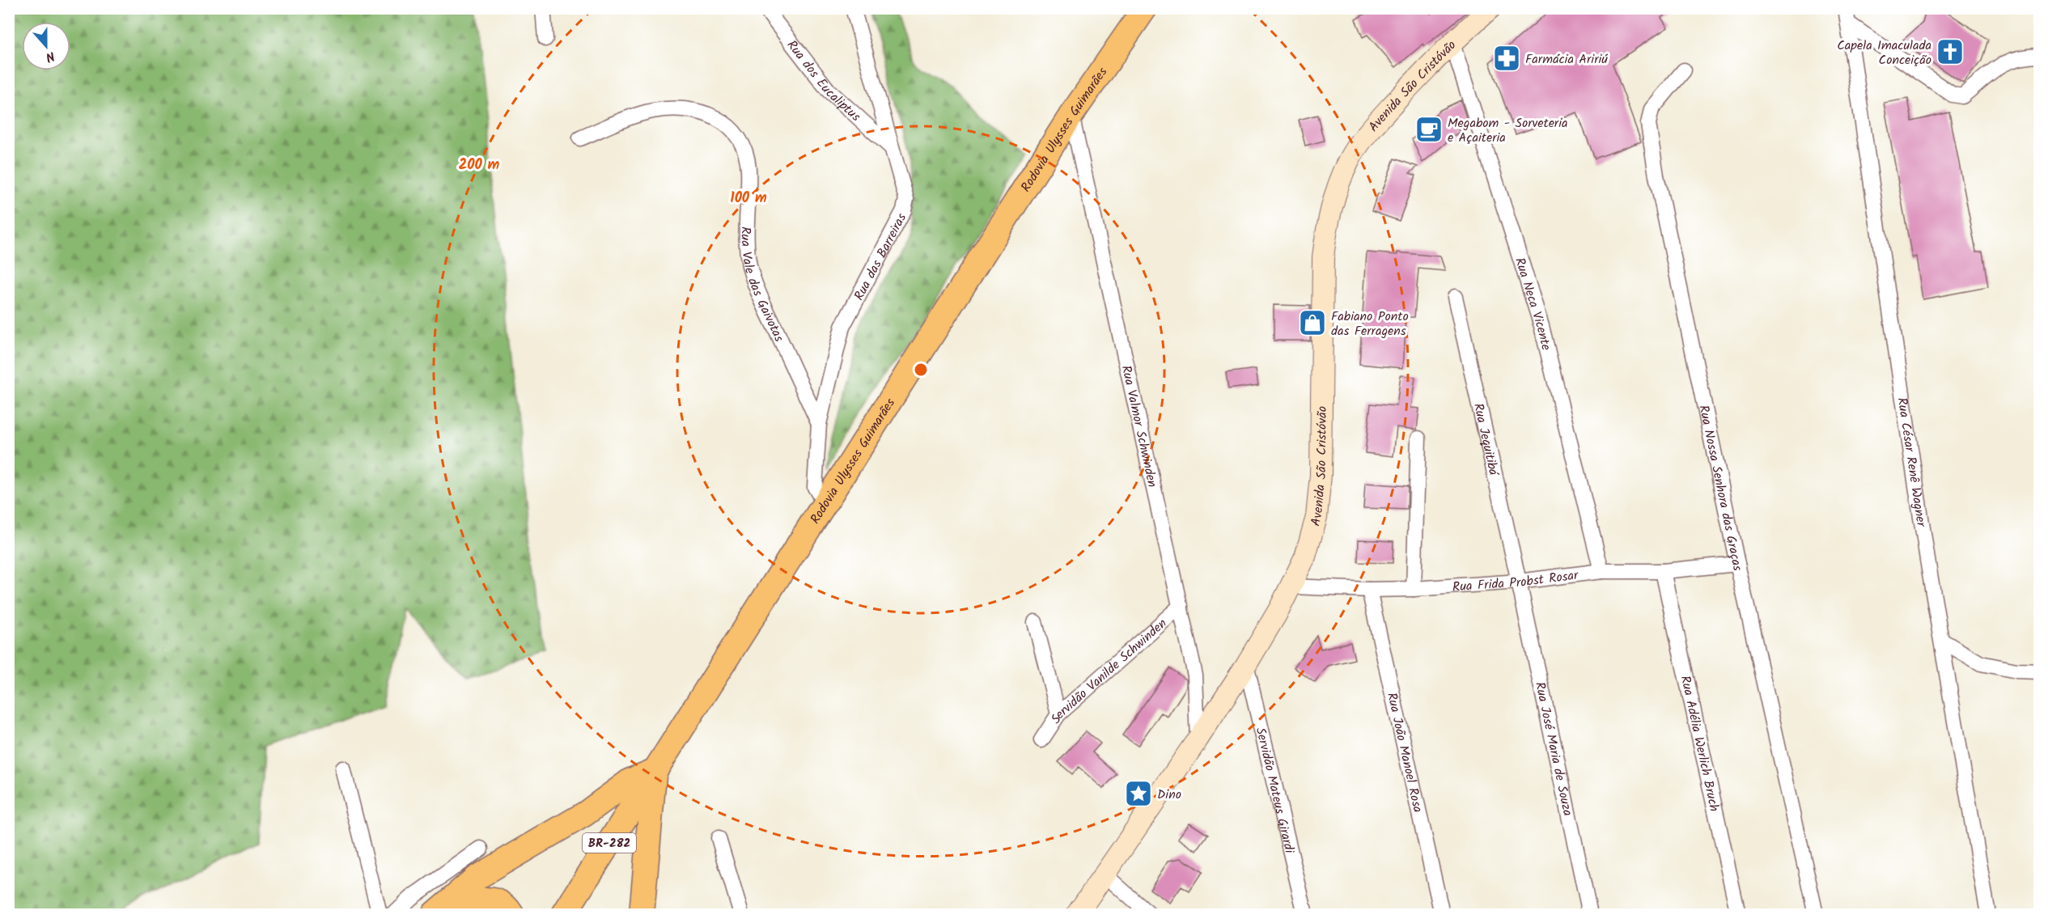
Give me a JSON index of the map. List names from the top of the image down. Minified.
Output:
{"streets":{"highway":["Rodovia Ulysses Guimarães","BR-282"],"main road":["Avenida São Cristóvão"],"street":["Rua dos Eucaliptus","Rua das Barreiras","Rua Vale das Gaivotas","Rua Neca Vicente","Rua Valmor Schwinden","Rua Jequitibá","Rua César Renê Wagner","Rua Nossa Senhora das Graças","Rua Frida Probst Rosar","Servidão Vanilde Schwinden","Rua Adélia Werlich Bruch","Rua José Maria de Souza","Rua João Manoel Rosa","Servidão Mateus Girardi"]},"crossings":[["Rua dos Eucaliptus","Rua das Barreiras"],["Avenida São Cristóvão","Rua Neca Vicente"],["Avenida São Cristóvão","Rua Valmor Schwinden"],["Avenida São Cristóvão","Rua Frida Probst Rosar"],["Avenida São Cristóvão","Servidão Mateus Girardi"],["Rodovia Ulysses Guimarães","Rua das Barreiras"],["Rodovia Ulysses Guimarães","Rua Valmor Schwinden"],["Rua das Barreiras","Rua Vale das Gaivotas"],["Rua Neca Vicente","Rua Frida Probst Rosar"],["Rua Valmor Schwinden","Servidão Vanilde Schwinden"],["Rua Jequitibá","Rua Frida Probst Rosar"],["Rua Jequitibá","Rua José Maria de Souza"],["Rua Nossa Senhora das Graças","Rua Frida Probst Rosar"],["Rua Frida Probst Rosar","Rua Adélia Werlich Bruch"],["Rua Frida Probst Rosar","Rua José Maria de Souza"],["Rua Frida Probst Rosar","Rua João Manoel Rosa"]],"places":{"church":["Capela Imaculada Conceição"],"pharmacy":["Farmácia Aririú"],"cafe":["Megabom - Sorveteria e Açaiteria"],"shop":["Fabiano Ponto das Ferragens"],"place":["Dino"]},"north":"bottom","rings":["200 m","100 m"]}
